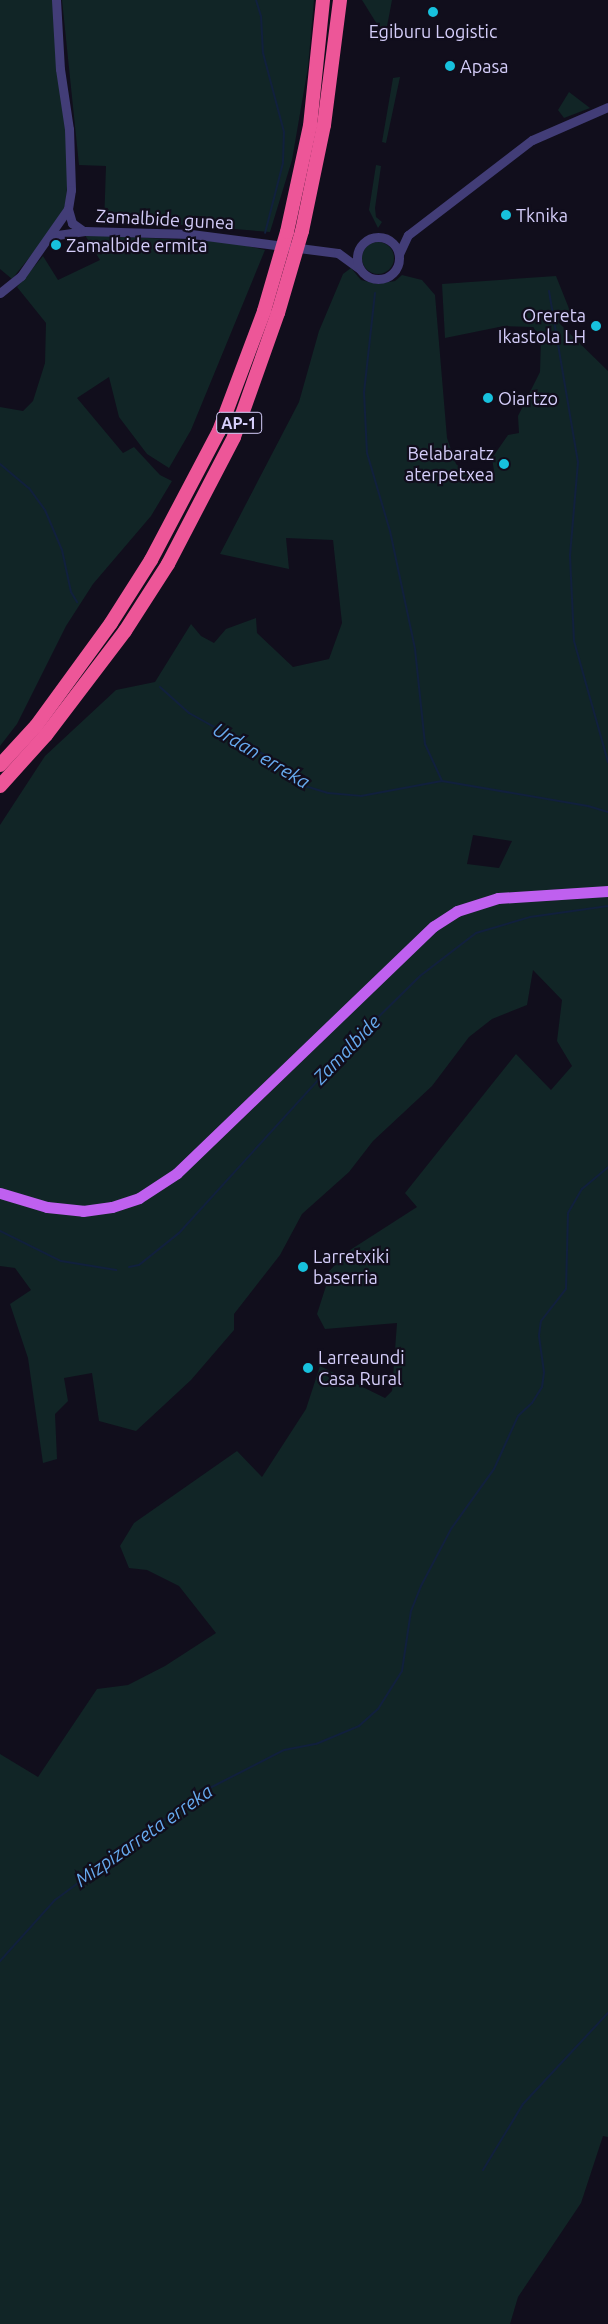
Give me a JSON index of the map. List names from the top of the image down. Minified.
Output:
{"streets":{"highway":["AP-1"],"street":["Zamalbide gunea"]},"water":["Urdan erreka","Zamalbide","Mizpizarreta erreka"],"places":["Egiburu Logistic","Apasa","Tknika","Zamalbide ermita","Orereta Ikastola LH","Oiartzo","Belabaratz aterpetxea","Larretxiki baserria","Larreaundi Casa Rural"]}
